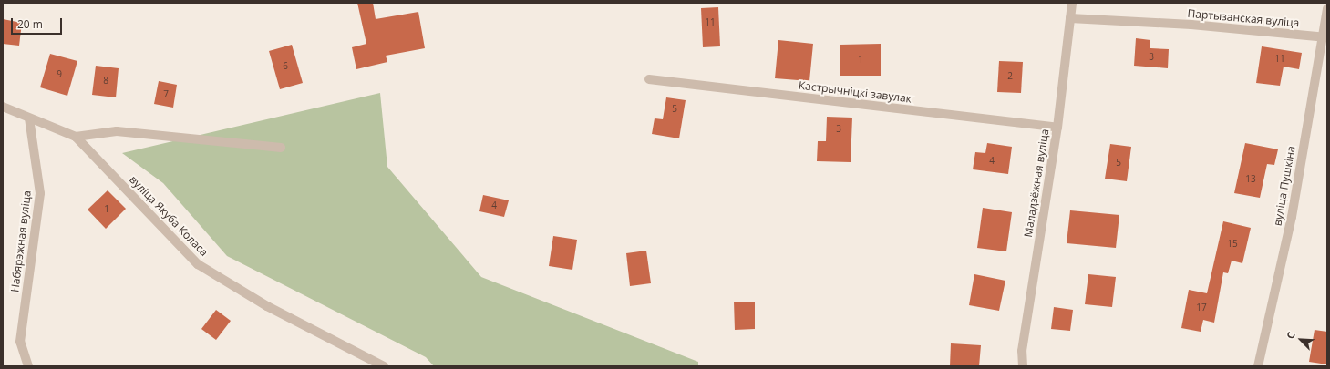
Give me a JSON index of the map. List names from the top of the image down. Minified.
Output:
{"streets":{"street":["Партызанская вуліца","Кастрычніцкі завулак","Маладзёжная вуліца","вуліца Пушкіна","вуліца Якуба Коласа","Набярэжная вуліца"]},"crossings":[["Партызанская вуліца","Маладзёжная вуліца"],["Партызанская вуліца","вуліца Пушкіна"],["Кастрычніцкі завулак","Маладзёжная вуліца"],["вуліца Якуба Коласа","Набярэжная вуліца"]],"house_numbers":["11","3","11","1","6","9","2","8","7","5","3","4","5","13","4","1","15","17"],"scale_bar":"20 m","north":"top left"}
